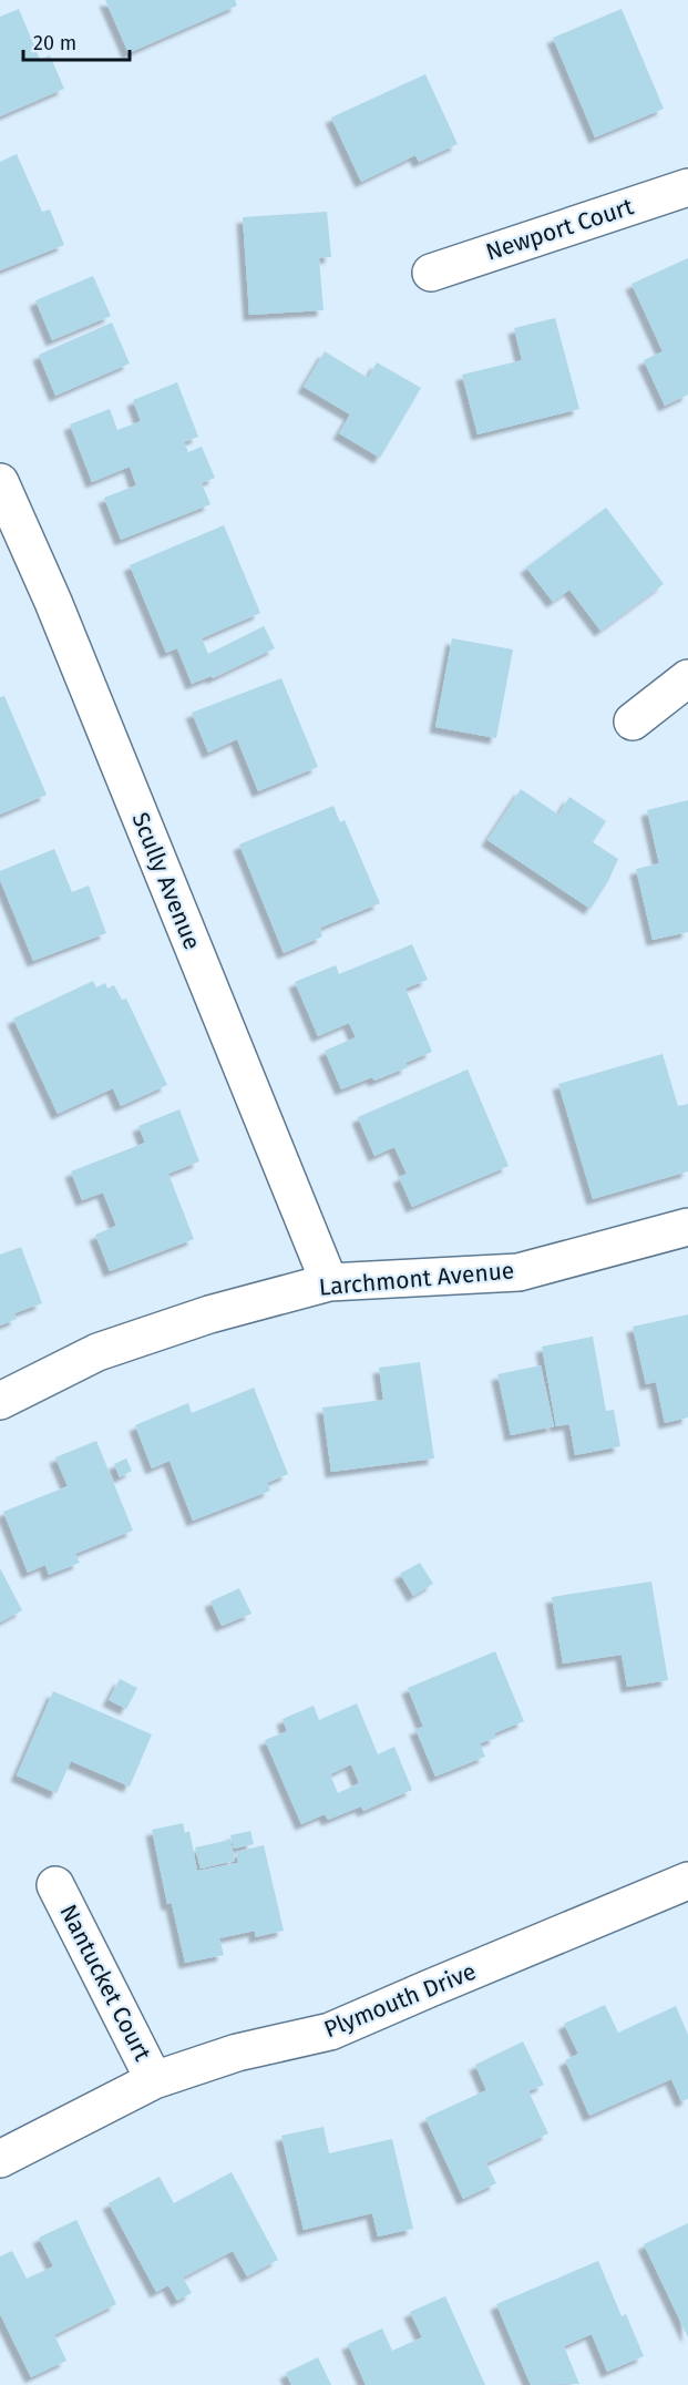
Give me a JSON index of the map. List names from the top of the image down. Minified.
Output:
{"streets":{"street":["Newport Court","Scully Avenue","Larchmont Avenue","Nantucket Court","Plymouth Drive"]},"crossings":[["Scully Avenue","Larchmont Avenue"],["Nantucket Court","Plymouth Drive"]],"scale_bar":"20 m"}
